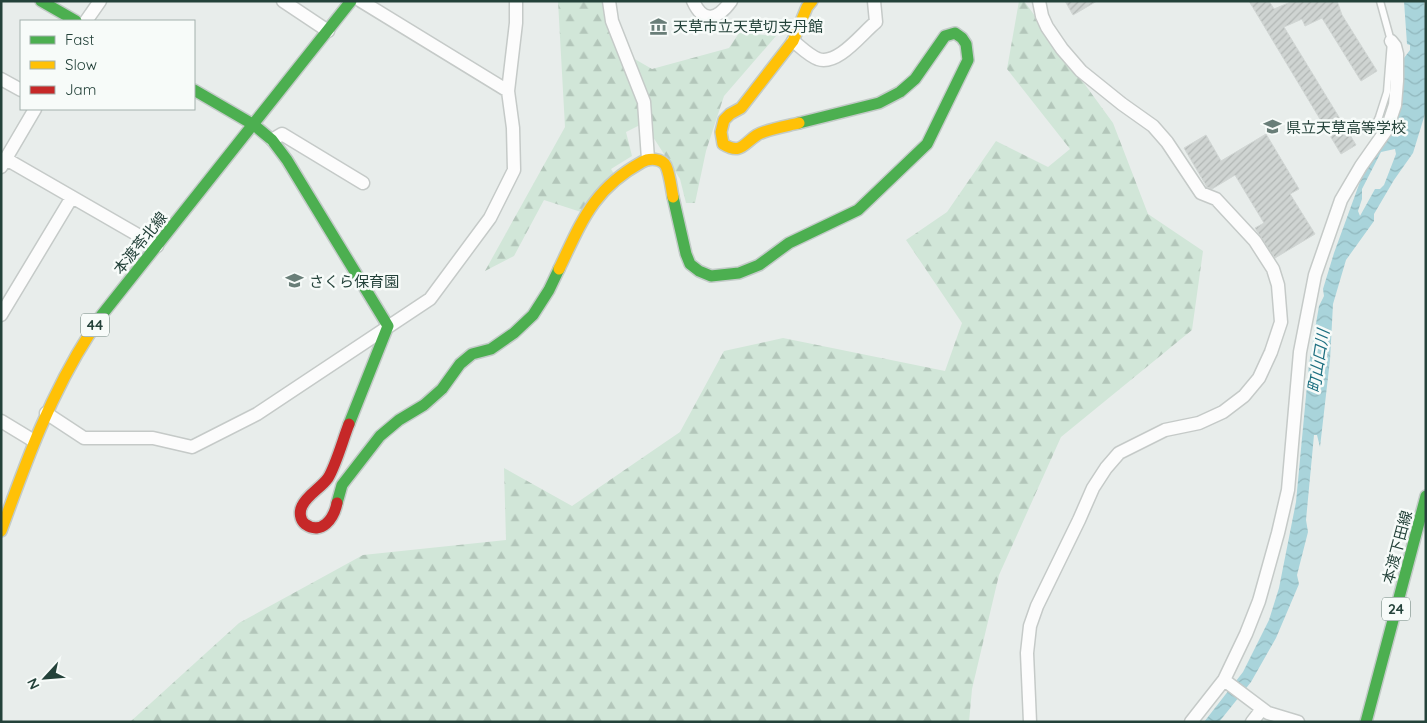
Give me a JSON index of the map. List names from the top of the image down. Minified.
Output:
{"streets":{"street":["本渡苓北線","44","本渡下田線","24"]},"water":["町山口川"],"places":{"museum":["天草市立天草切支丹館"],"school or university":["県立天草高等学校","さくら保育園"]},"legend":["Fast","Slow","Jam"],"north":"bottom left"}
